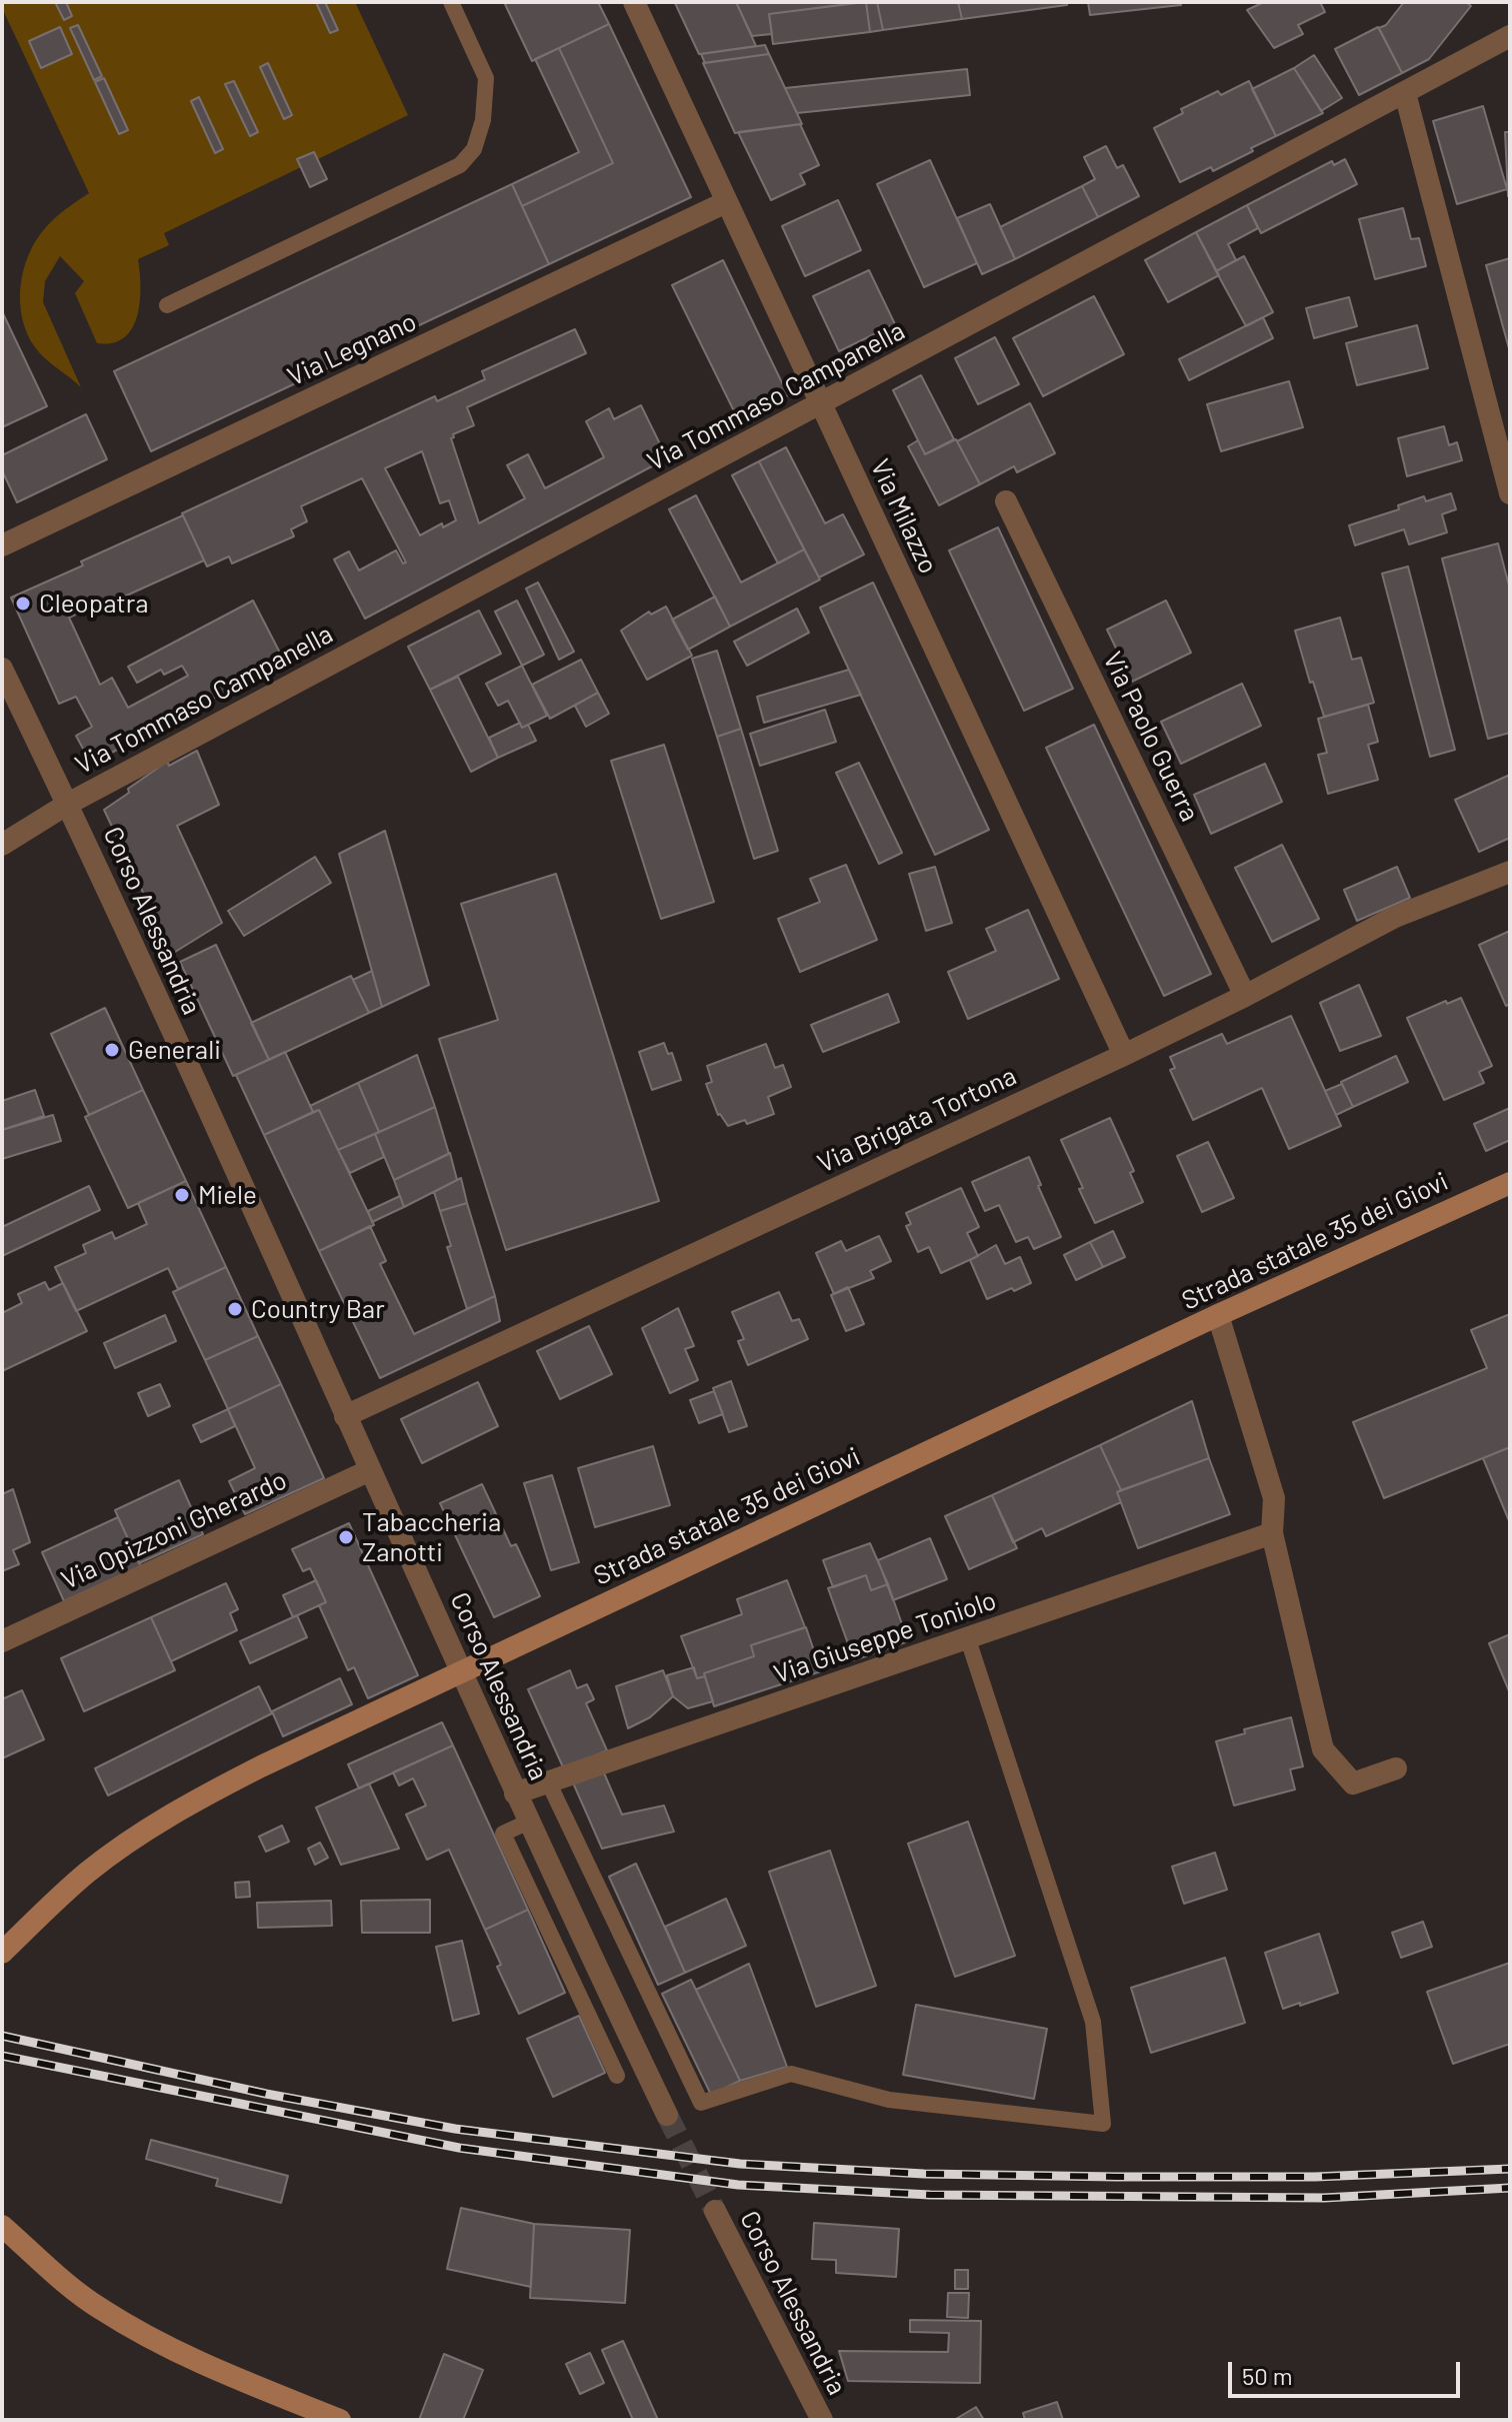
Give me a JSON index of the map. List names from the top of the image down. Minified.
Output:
{"streets":{"main road":["Strada statale 35 dei Giovi"],"street":["Via Legnano","Via Tommaso Campanella","Via Milazzo","Via Paolo Guerra","Corso Alessandria","Via Brigata Tortona","Via Opizzoni Gherardo","Via Giuseppe Toniolo"]},"crossings":[["Via Legnano","Via Milazzo"],["Via Tommaso Campanella","Via Milazzo"],["Via Tommaso Campanella","Corso Alessandria"],["Via Milazzo","Via Brigata Tortona"],["Via Paolo Guerra","Via Brigata Tortona"],["Corso Alessandria","Via Brigata Tortona"],["Corso Alessandria","Via Opizzoni Gherardo"],["Corso Alessandria","Via Giuseppe Toniolo"]],"places":["Cleopatra","Generali","Miele","Country Bar","Tabaccheria Zanotti"],"scale_bar":"50 m"}
